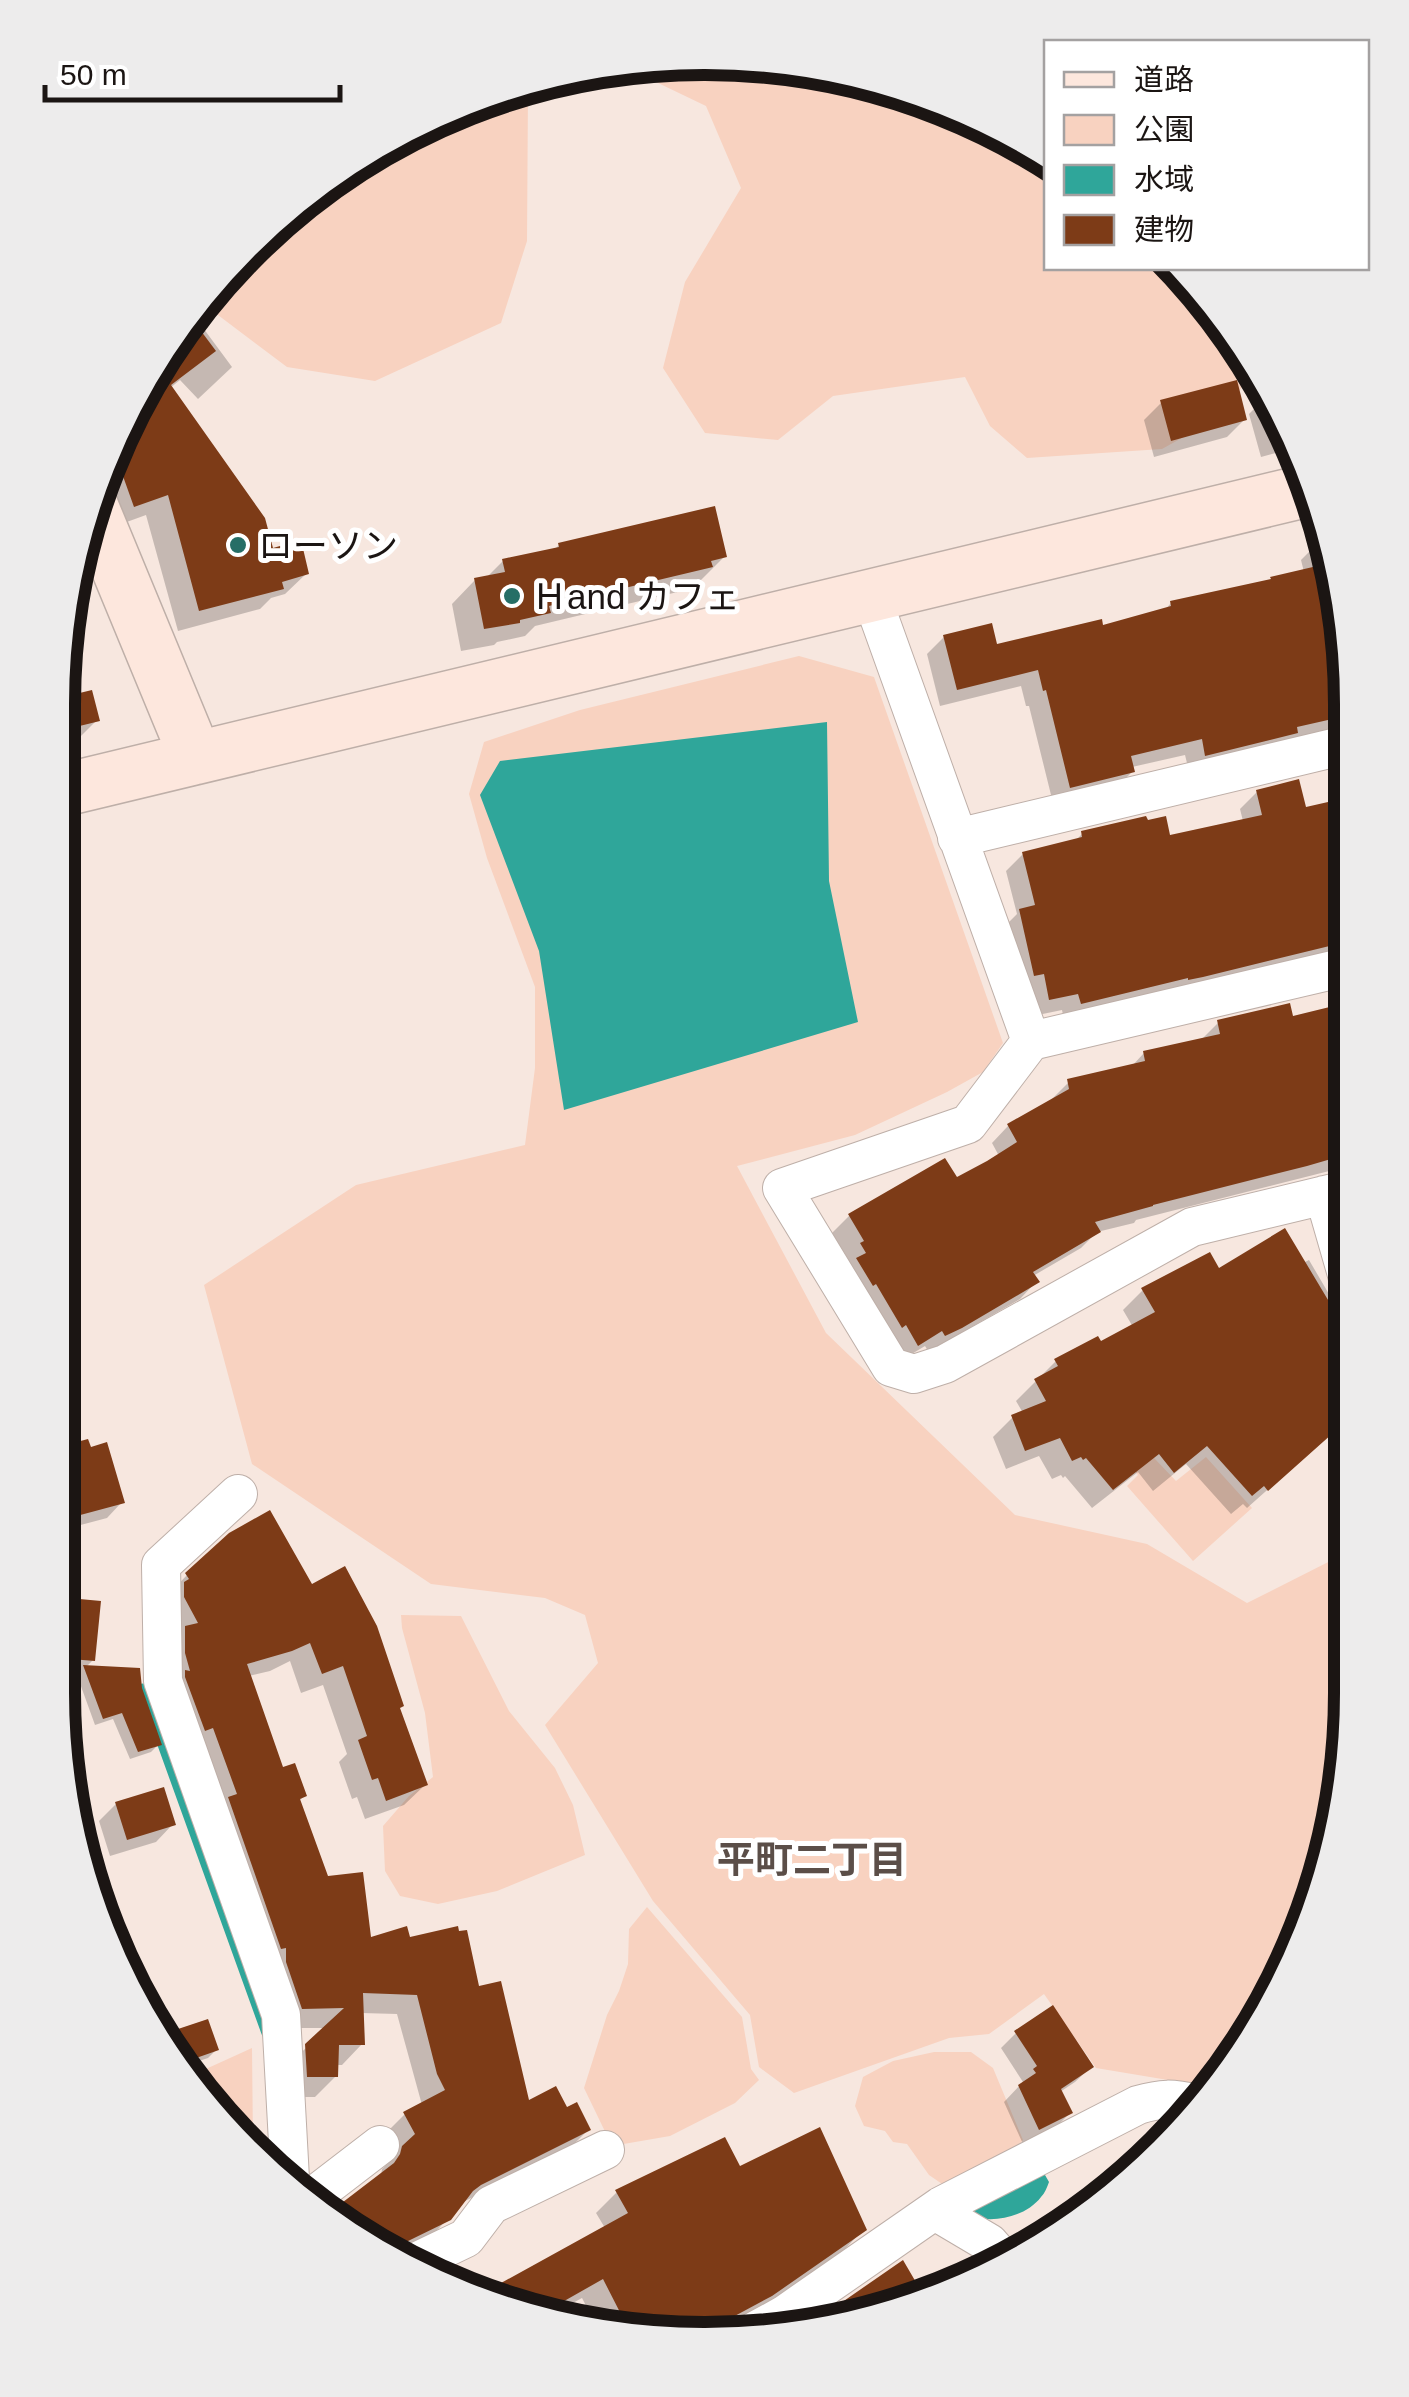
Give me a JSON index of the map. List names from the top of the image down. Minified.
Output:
{"districts":["平町二丁目"],"places":["ローソン","Ｈand カフェ"],"legend":["道路","公園","水域","建物"],"scale_bar":"50 m"}
